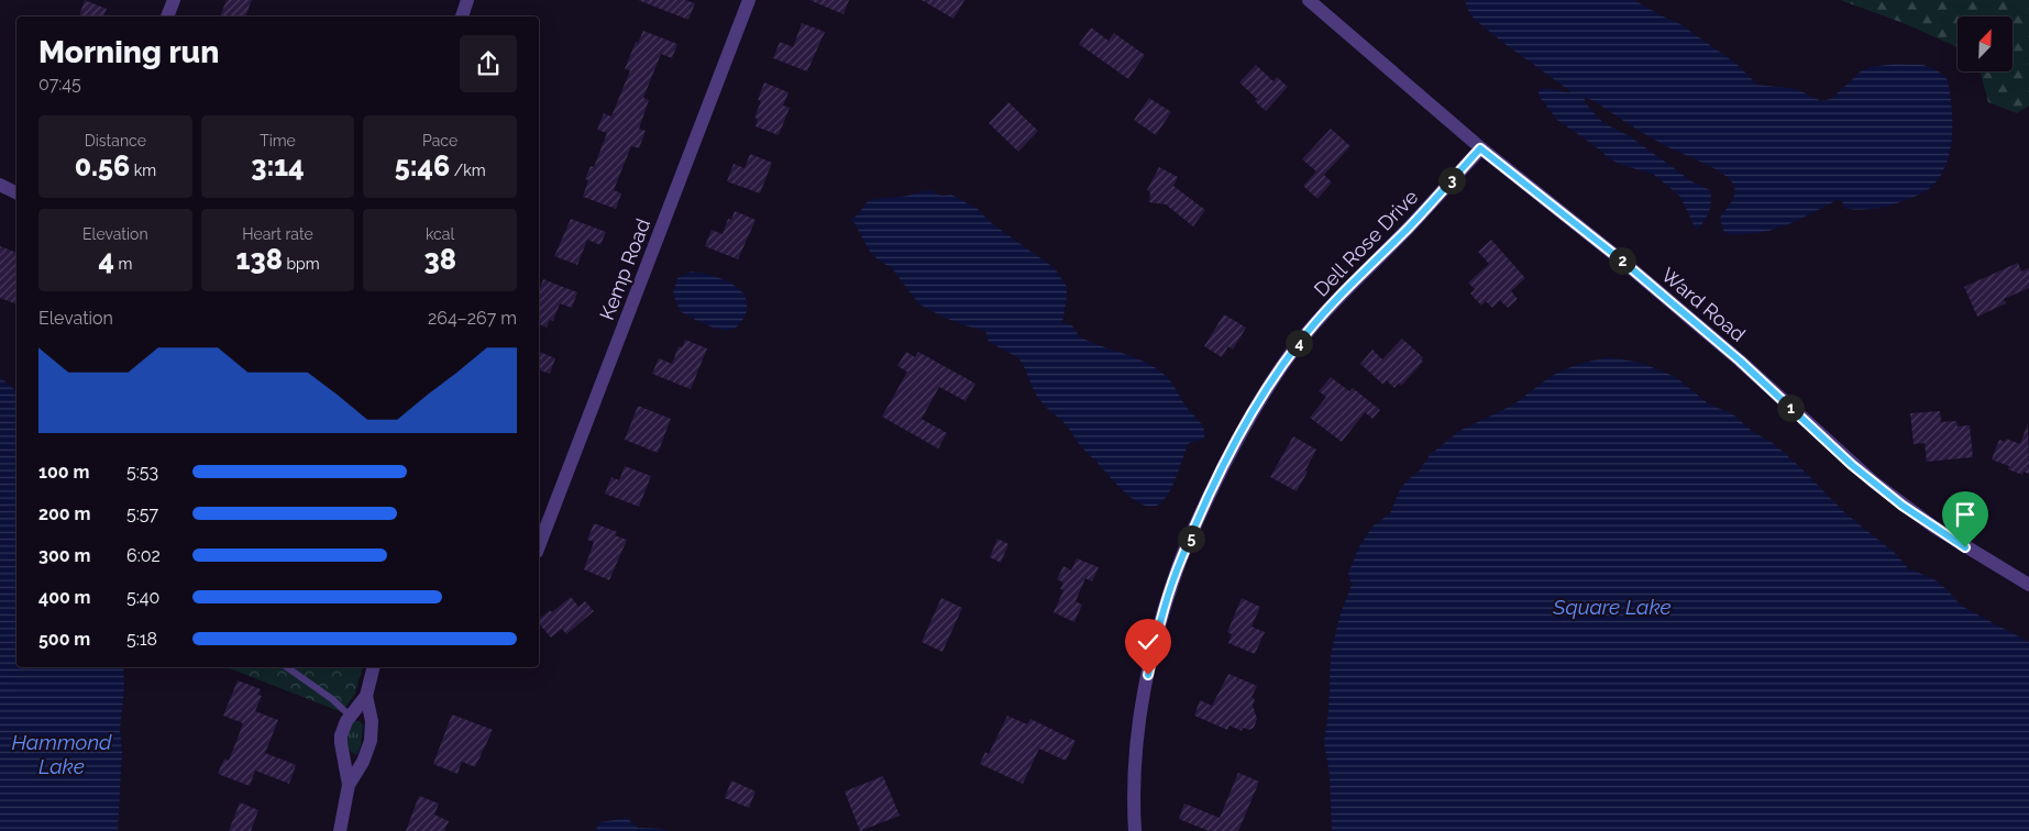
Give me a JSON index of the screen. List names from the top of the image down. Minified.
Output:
{"streets":{"street":["Dell Rose Drive","Kemp Road","Ward Road"]},"crossings":[["Dell Rose Drive","Ward Road"]],"water":["Square Lake","Hammond Lake"],"north":"top right","page":{"heading":["Morning run","07:45"],"stats":[["Distance","0.56 km"],["Time","3:14"],["Pace","5:46 /km"],["Elevation","4 m"],["Heart rate","138 bpm"],["kcal","38"]],"pins":["3","2","4","1","5"],"chart":["Elevation","264–267 m"],"list":[{"name":"100 m","note":"5:53"},{"name":"200 m","note":"5:57"},{"name":"300 m","note":"6:02"},{"name":"400 m","note":"5:40"},{"name":"500 m","note":"5:18"}]}}
